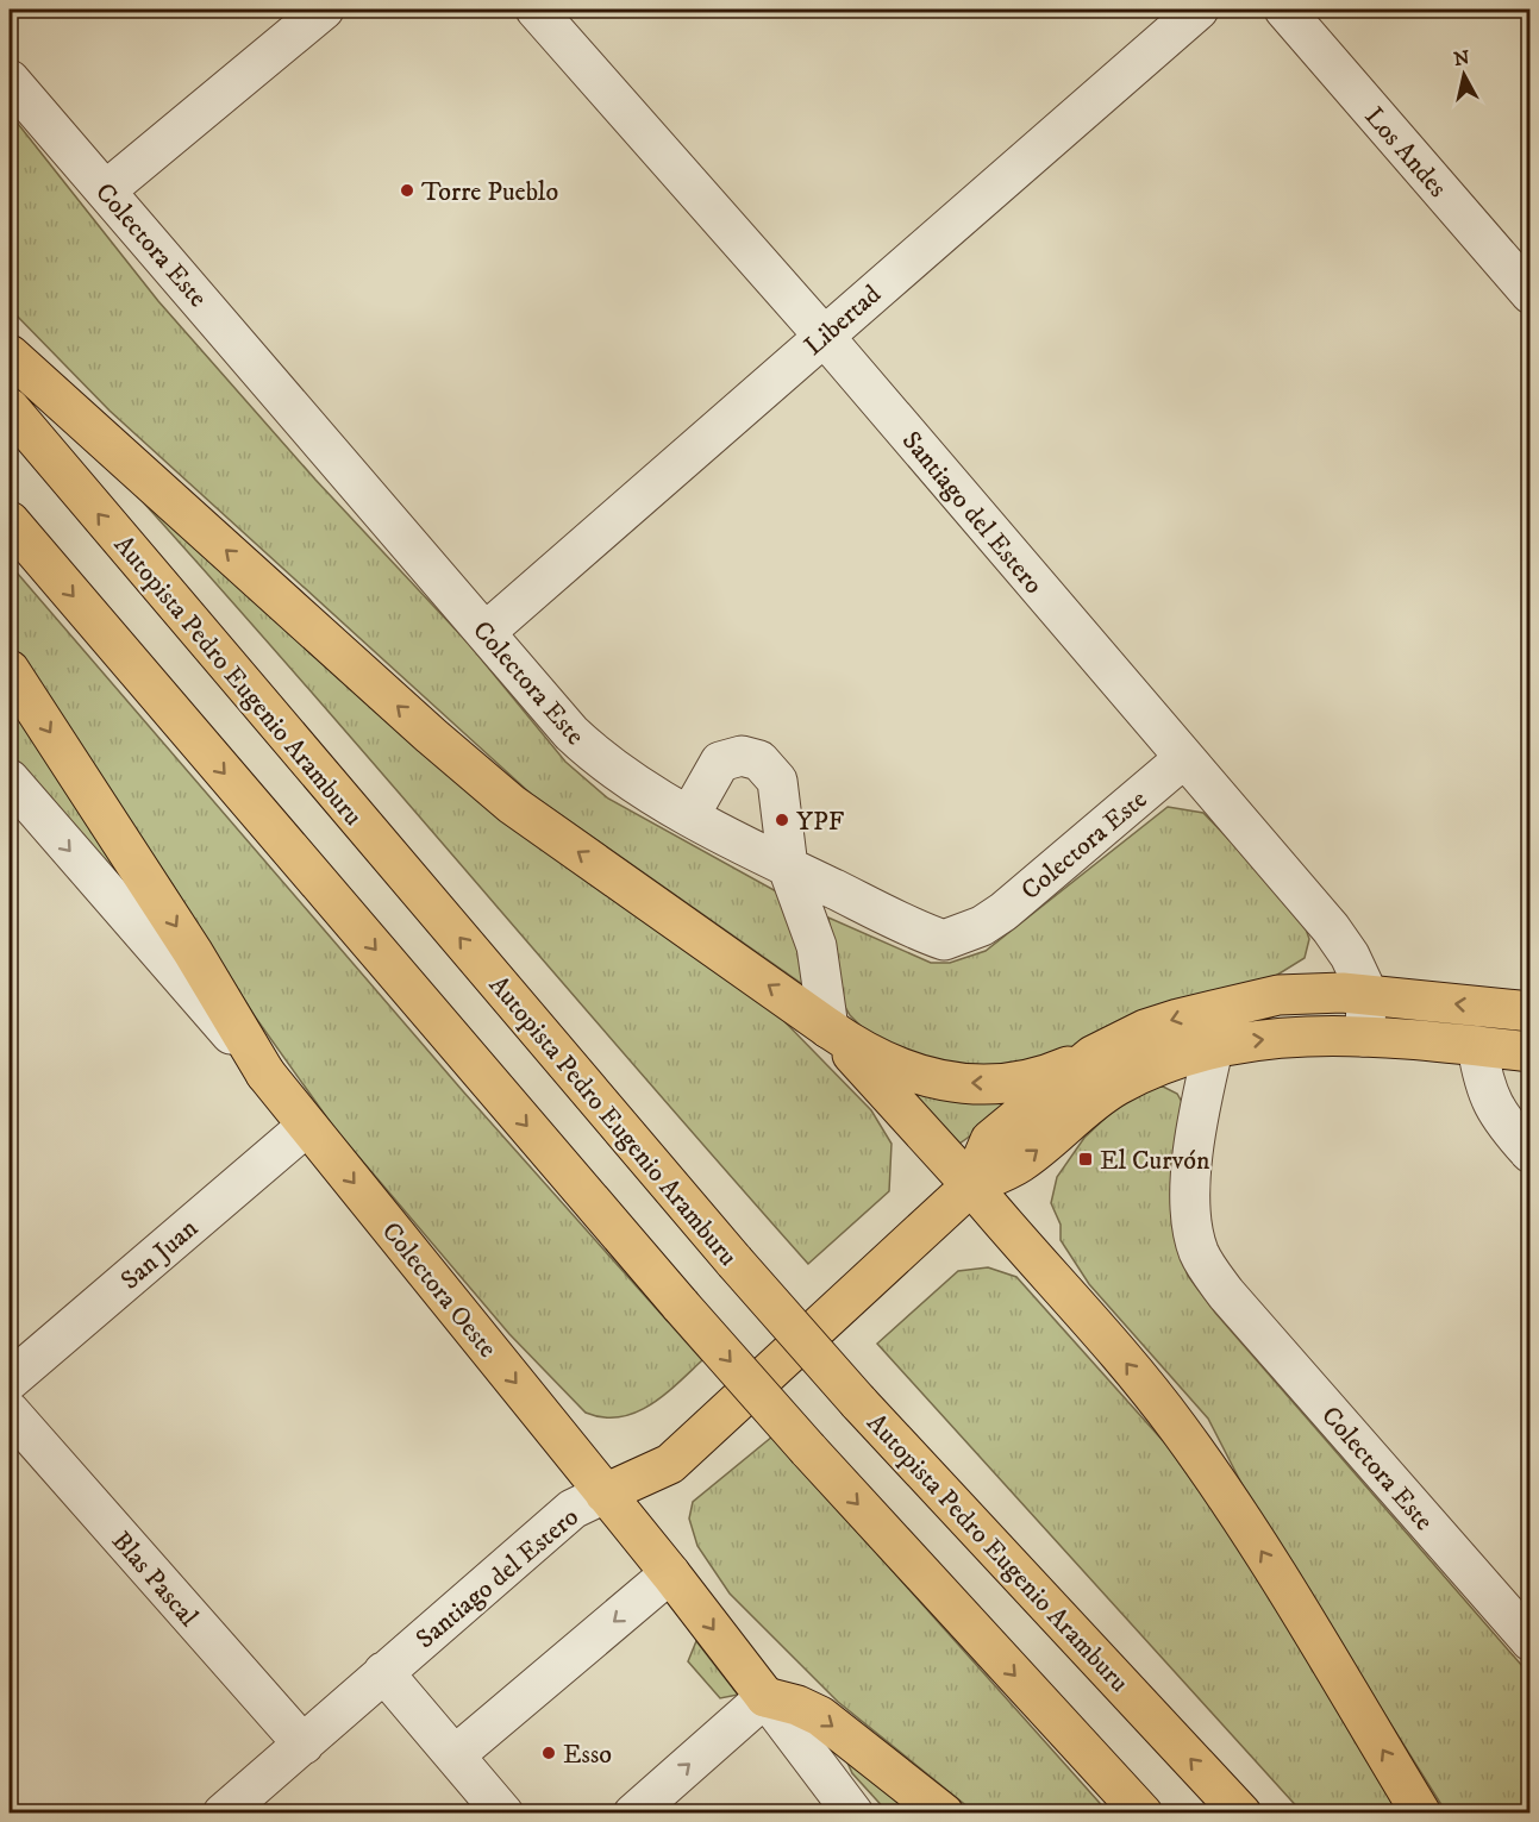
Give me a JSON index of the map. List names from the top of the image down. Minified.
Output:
{"streets":{"main road":["Santiago del Estero","Autopista Pedro Eugenio Aramburu","Colectora Oeste"],"street":["Los Andes","Colectora Este","Libertad","San Juan","Blas Pascal"]},"crossings":[["Colectora Este","Libertad"],["Colectora Este","Santiago del Estero"],["Libertad","Santiago del Estero"],["Santiago del Estero","Colectora Oeste"],["Santiago del Estero","Blas Pascal"],["San Juan","Colectora Oeste"]],"one_way":["Colectora Oeste"],"places":{"other":["Torre Pueblo","YPF","Esso"],"transit":["El Curvón"]},"north":"top"}
